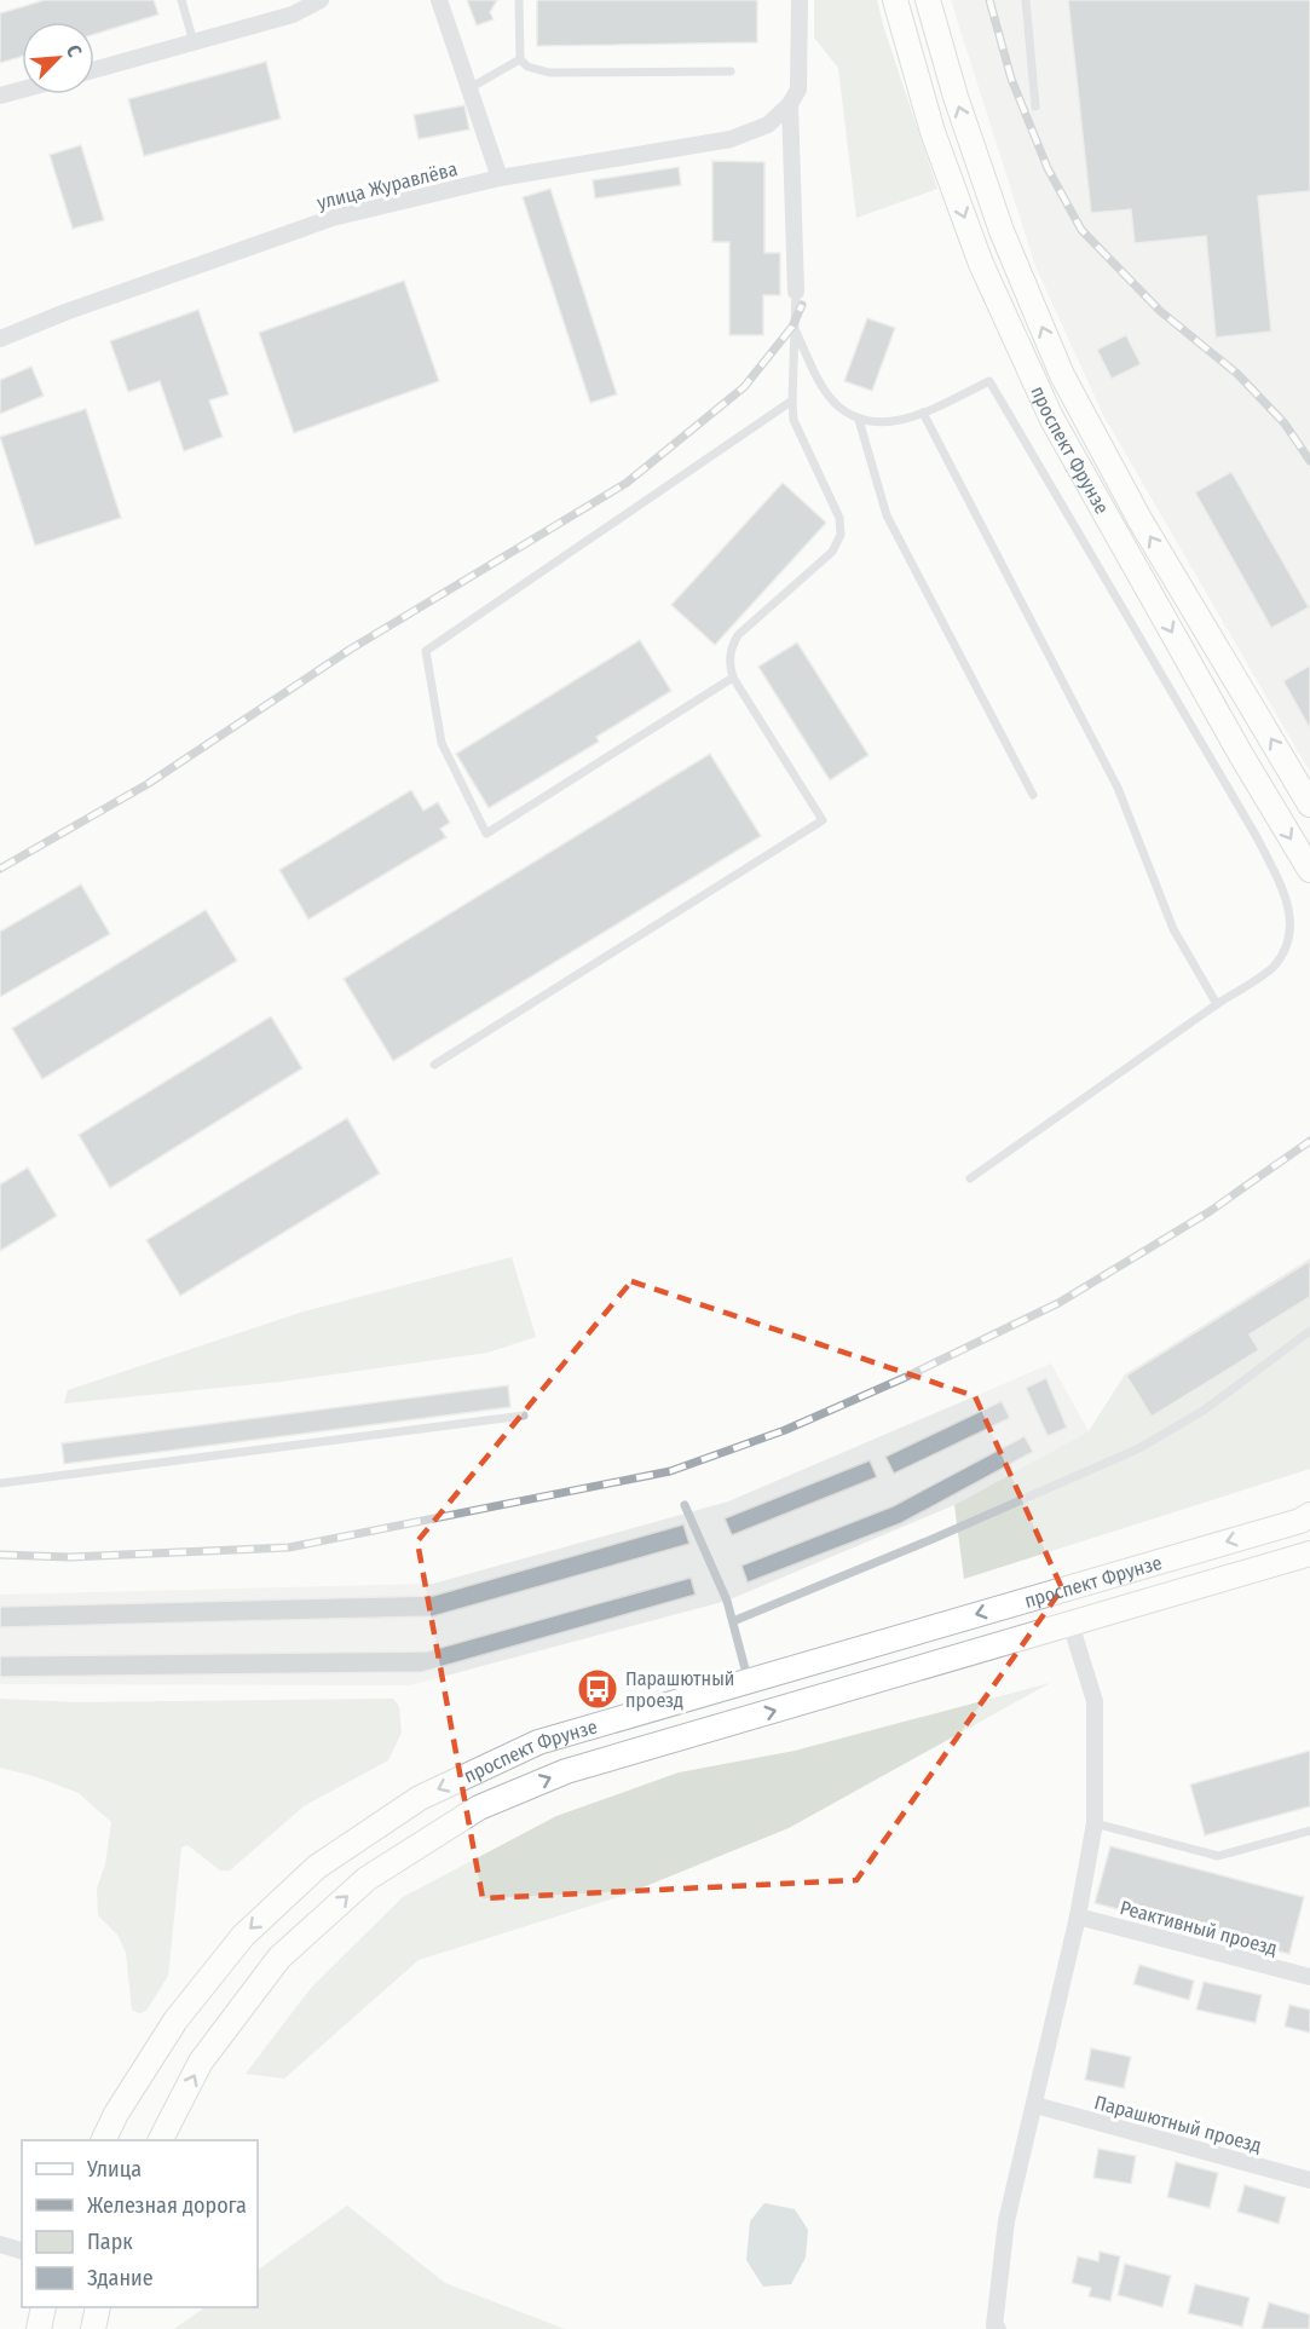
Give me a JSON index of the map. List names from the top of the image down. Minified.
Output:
{"streets":{"main road":["проспект Фрунзе"],"street":["улица Журавлёва","Реактивный проезд","Парашютный проезд"]},"places":{"bus stop":["Парашютный проезд"]},"legend":["Улица","Железная дорога","Парк","Здание"],"north":"top right"}
